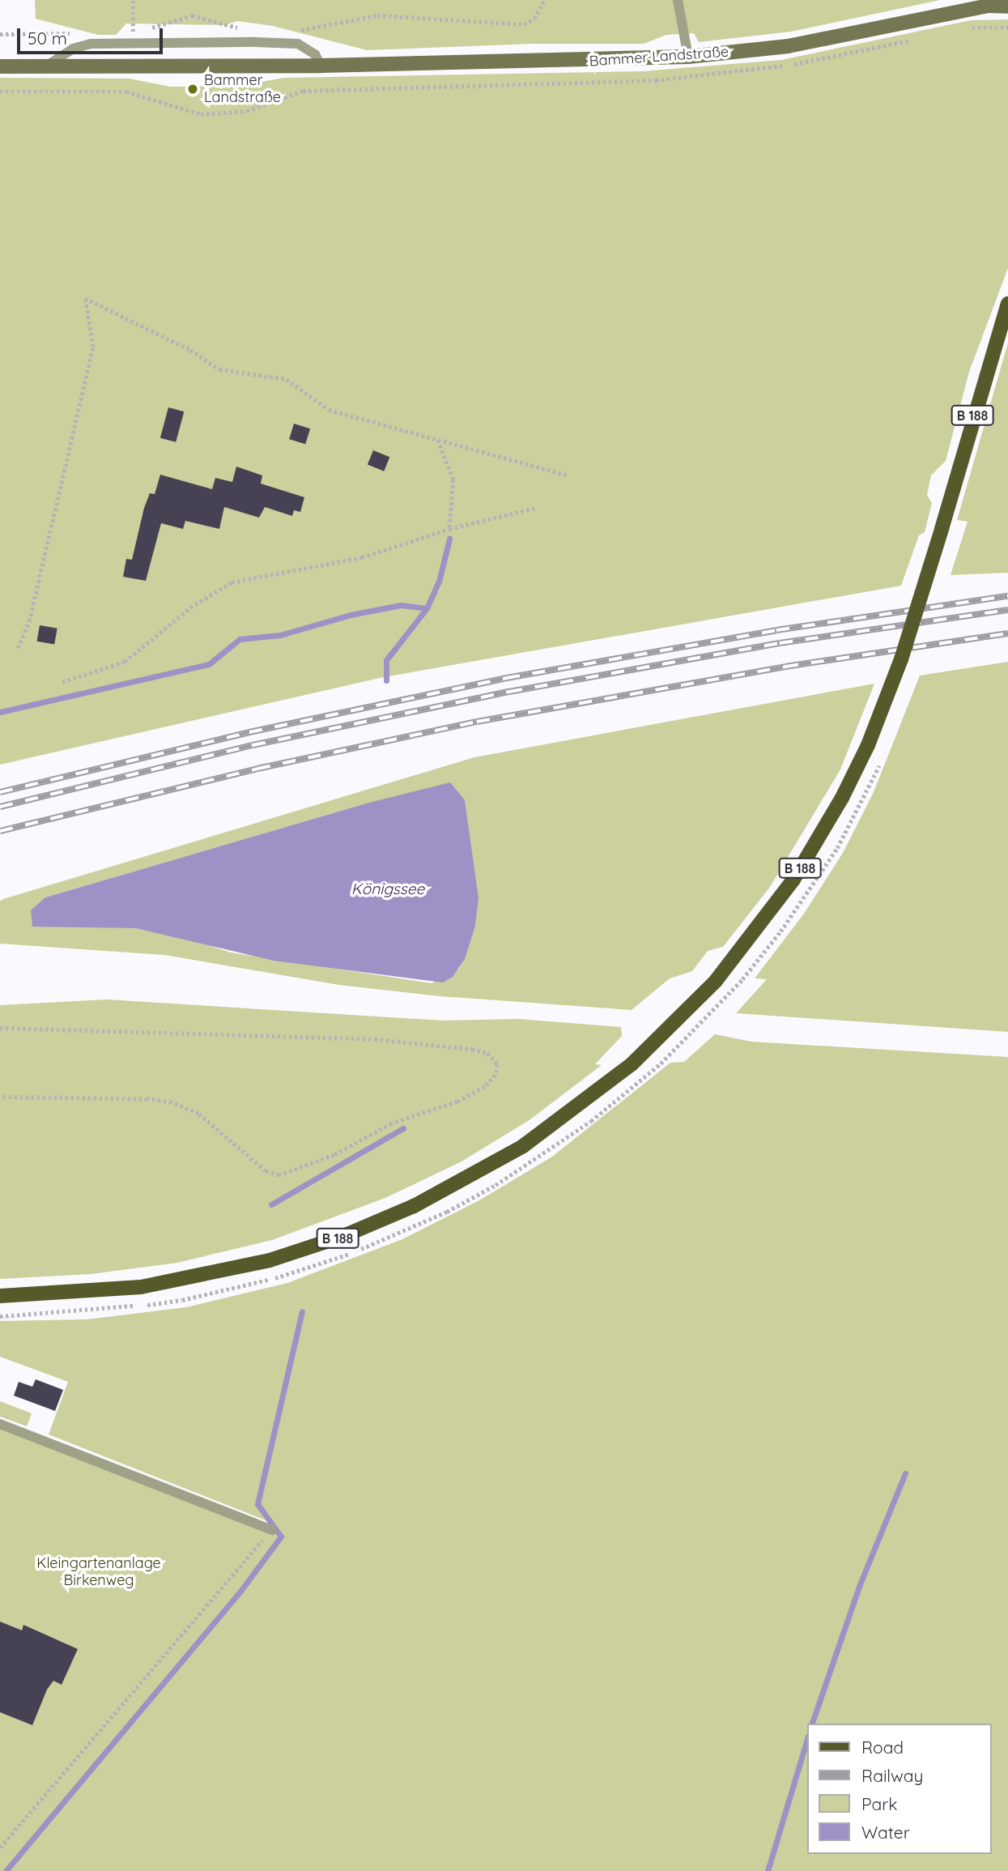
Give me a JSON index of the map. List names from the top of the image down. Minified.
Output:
{"streets":{"main road":["Bammer Landstraße","B 188"]},"water":["Königssee"],"parks":["Kleingartenanlage Birkenweg"],"places":["Bammer Landstraße"],"legend":["Road","Railway","Park","Water"],"scale_bar":"50 m"}
